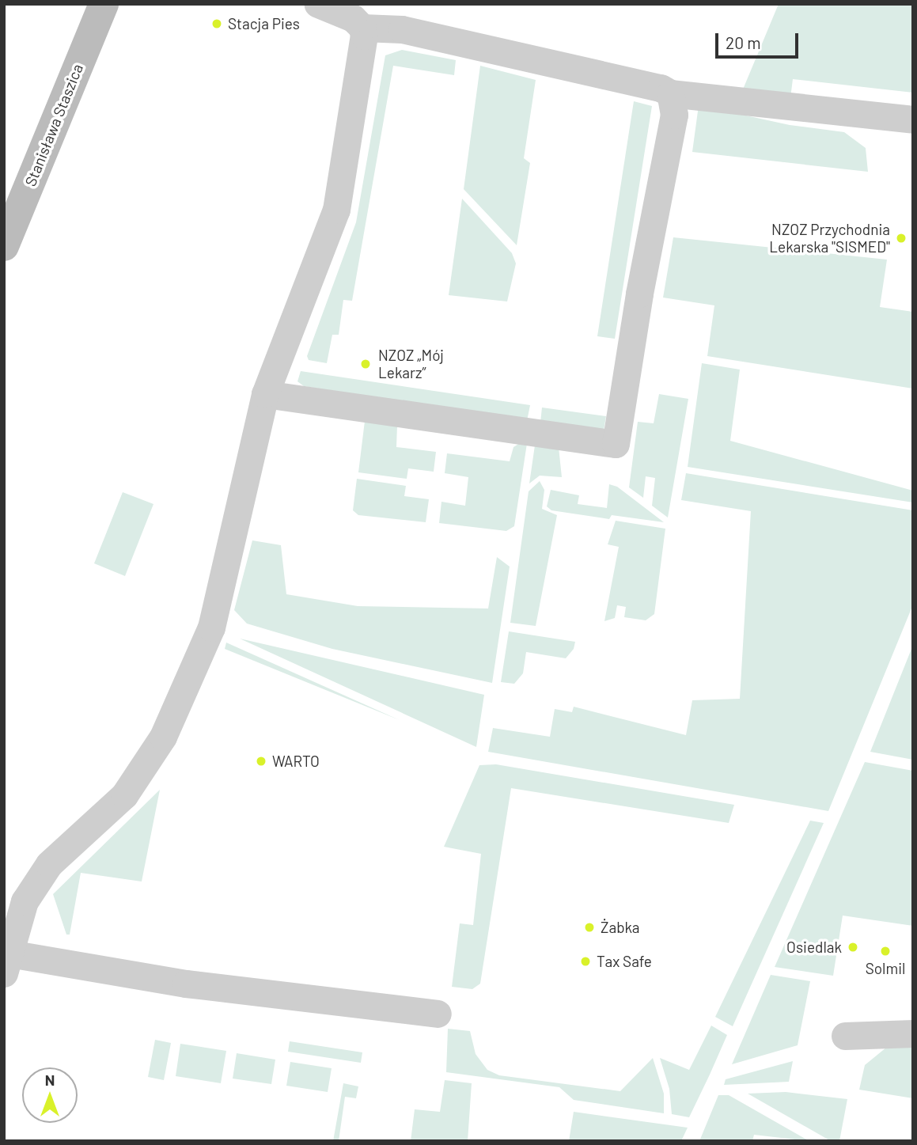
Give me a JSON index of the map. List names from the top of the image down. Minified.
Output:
{"streets":{"street":["Stanisława Staszica"]},"places":["Stacja Pies","NZOZ Przychodnia Lekarska \"SISMED\"","NZOZ „Mój Lekarz”","WARTO","Żabka","Osiedlak","Solmil","Tax Safe"],"scale_bar":"20 m","north":"top"}
